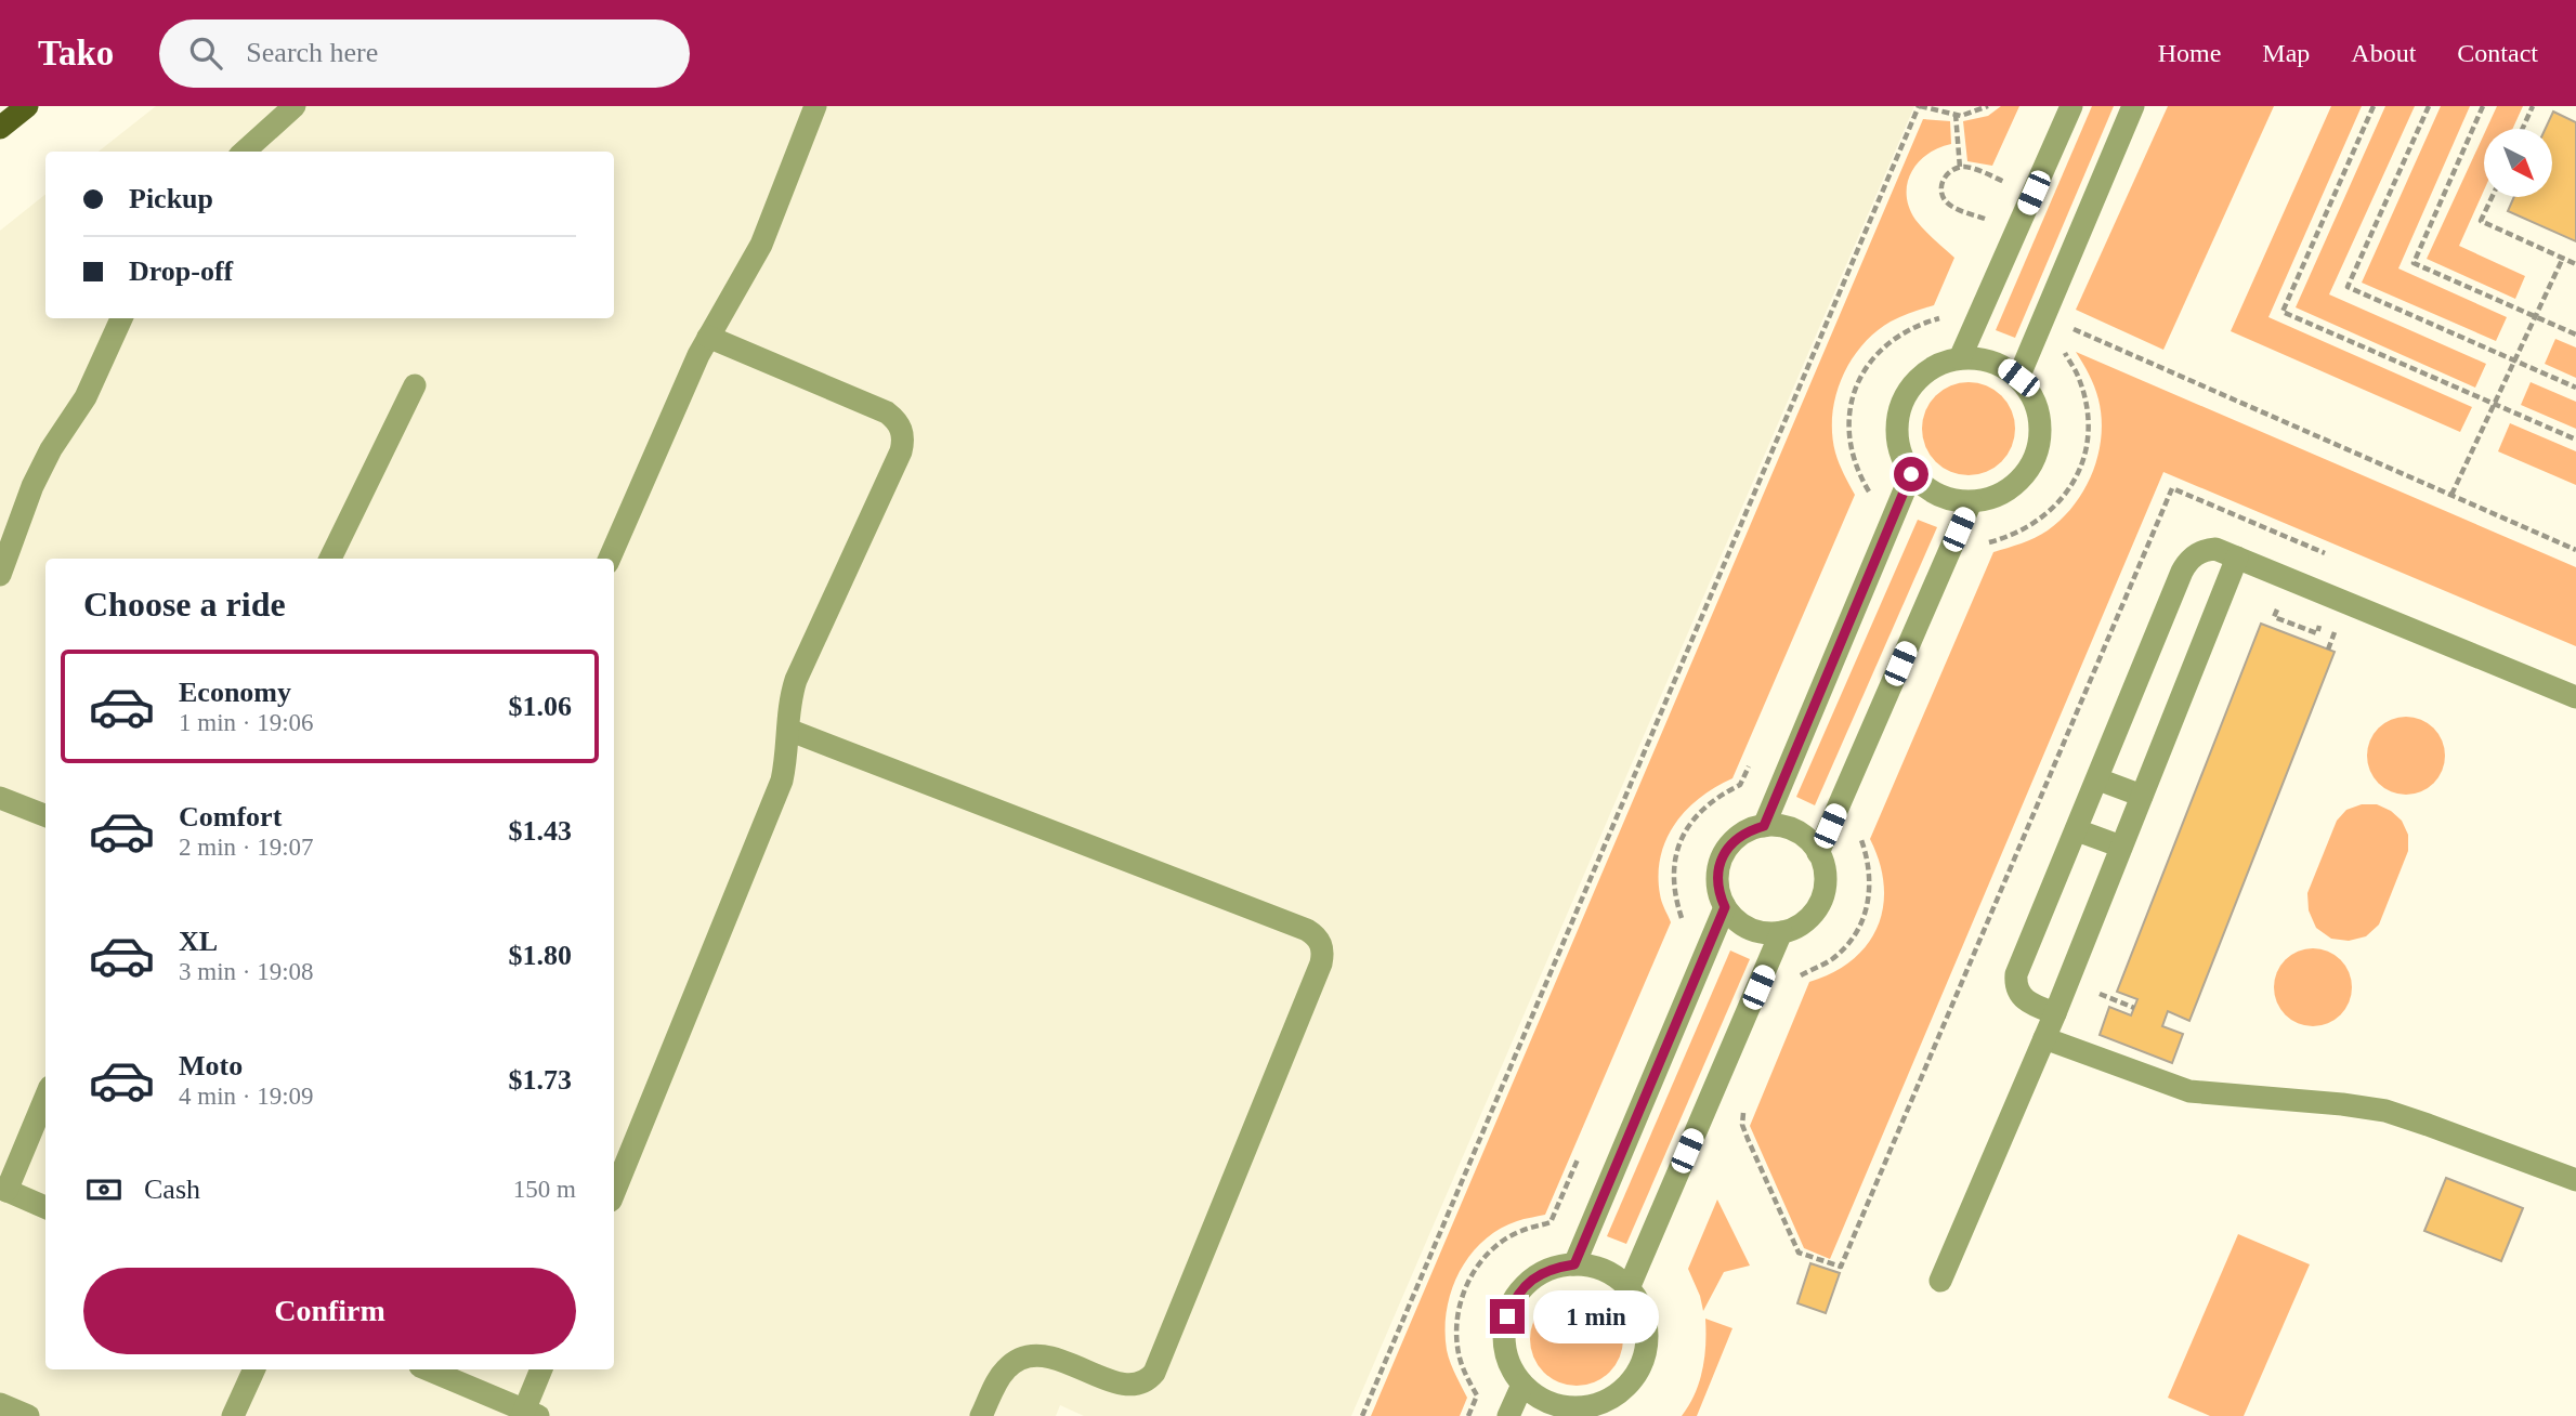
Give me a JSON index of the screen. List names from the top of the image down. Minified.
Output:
{"north":"bottom right","page":{"header":"Tako","search":"Search here","nav":["Home","Map","About","Contact"],"banner":["Pickup","Drop-off"],"heading":"Choose a ride","list":[{"name":"Economy","note":"1 min · 19:06","value":"$1.06"},{"name":"Comfort","note":"2 min · 19:07","value":"$1.43"},{"name":"XL","note":"3 min · 19:08","value":"$1.80"},{"name":"Moto","note":"4 min · 19:09","value":"$1.73"}],"pay":["Cash","150 m"],"buttons":"Confirm","bubble":"1 min"}}
